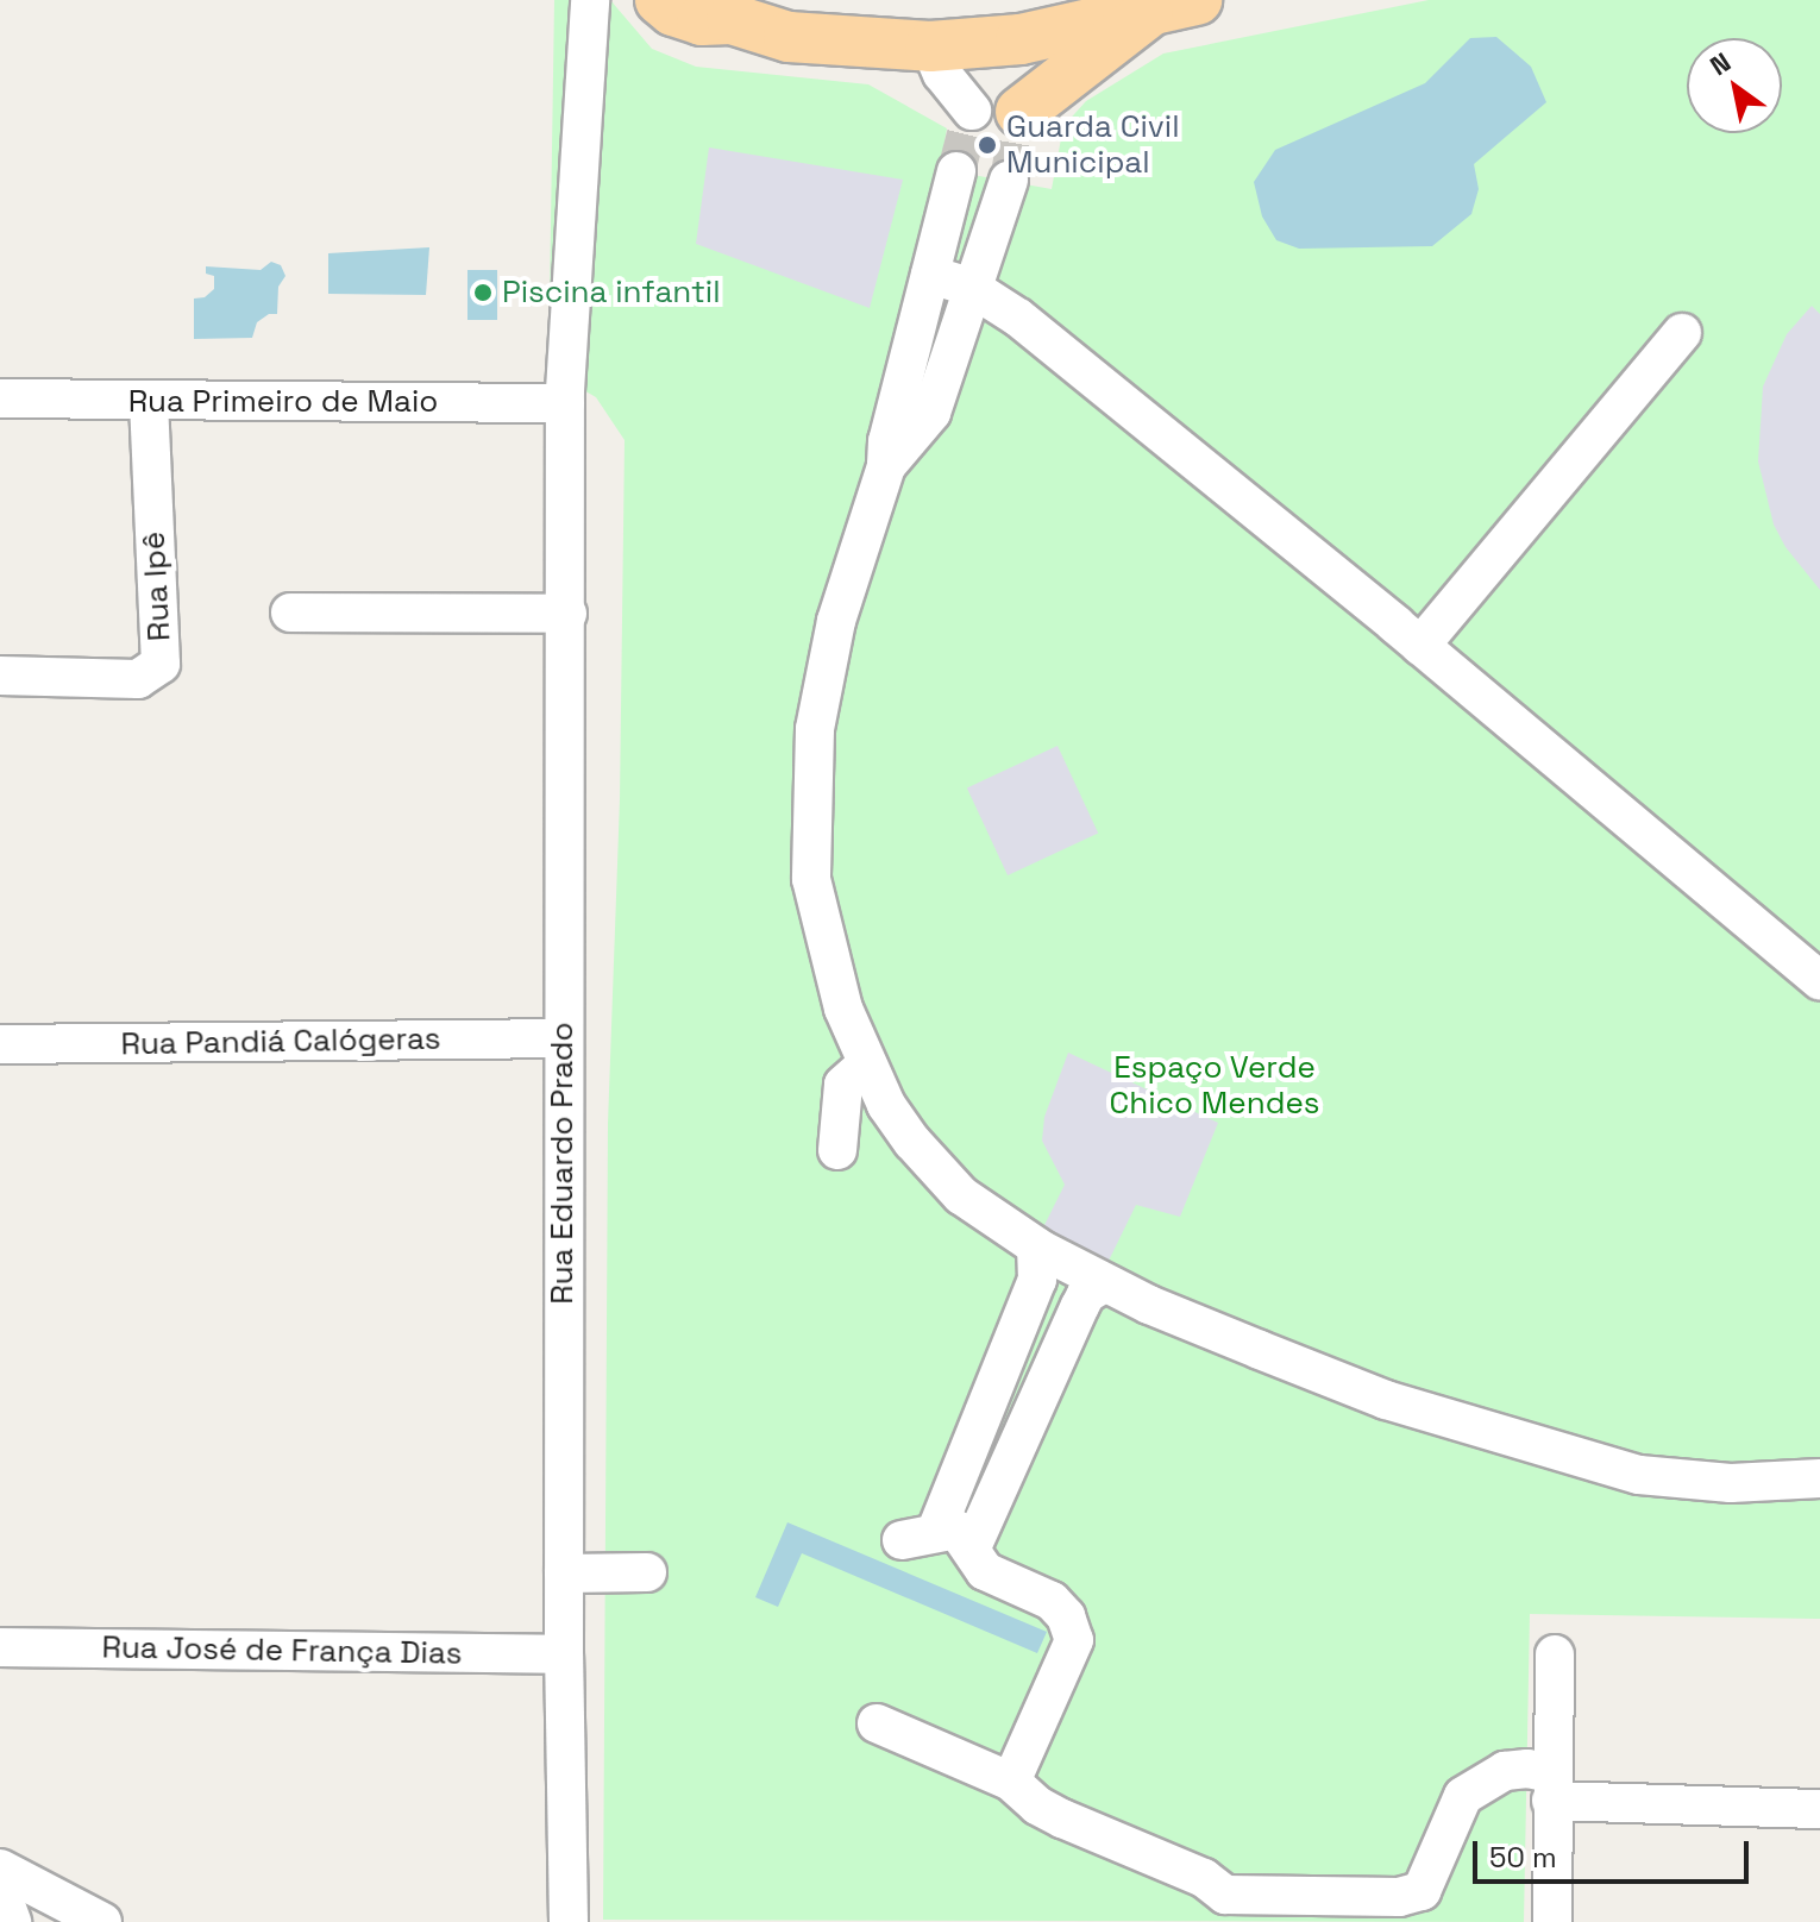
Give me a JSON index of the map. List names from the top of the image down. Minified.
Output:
{"streets":{"street":["Rua Primeiro de Maio","Rua Ipê","Rua Pandiá Calógeras","Rua Eduardo Prado","Rua José de França Dias"]},"crossings":[["Rua Primeiro de Maio","Rua Ipê"],["Rua Primeiro de Maio","Rua Eduardo Prado"],["Rua Pandiá Calógeras","Rua Eduardo Prado"],["Rua Eduardo Prado","Rua José de França Dias"]],"parks":["Espaço Verde Chico Mendes"],"places":["Guarda Civil Municipal","Piscina infantil"],"scale_bar":"50 m","north":"top left"}
